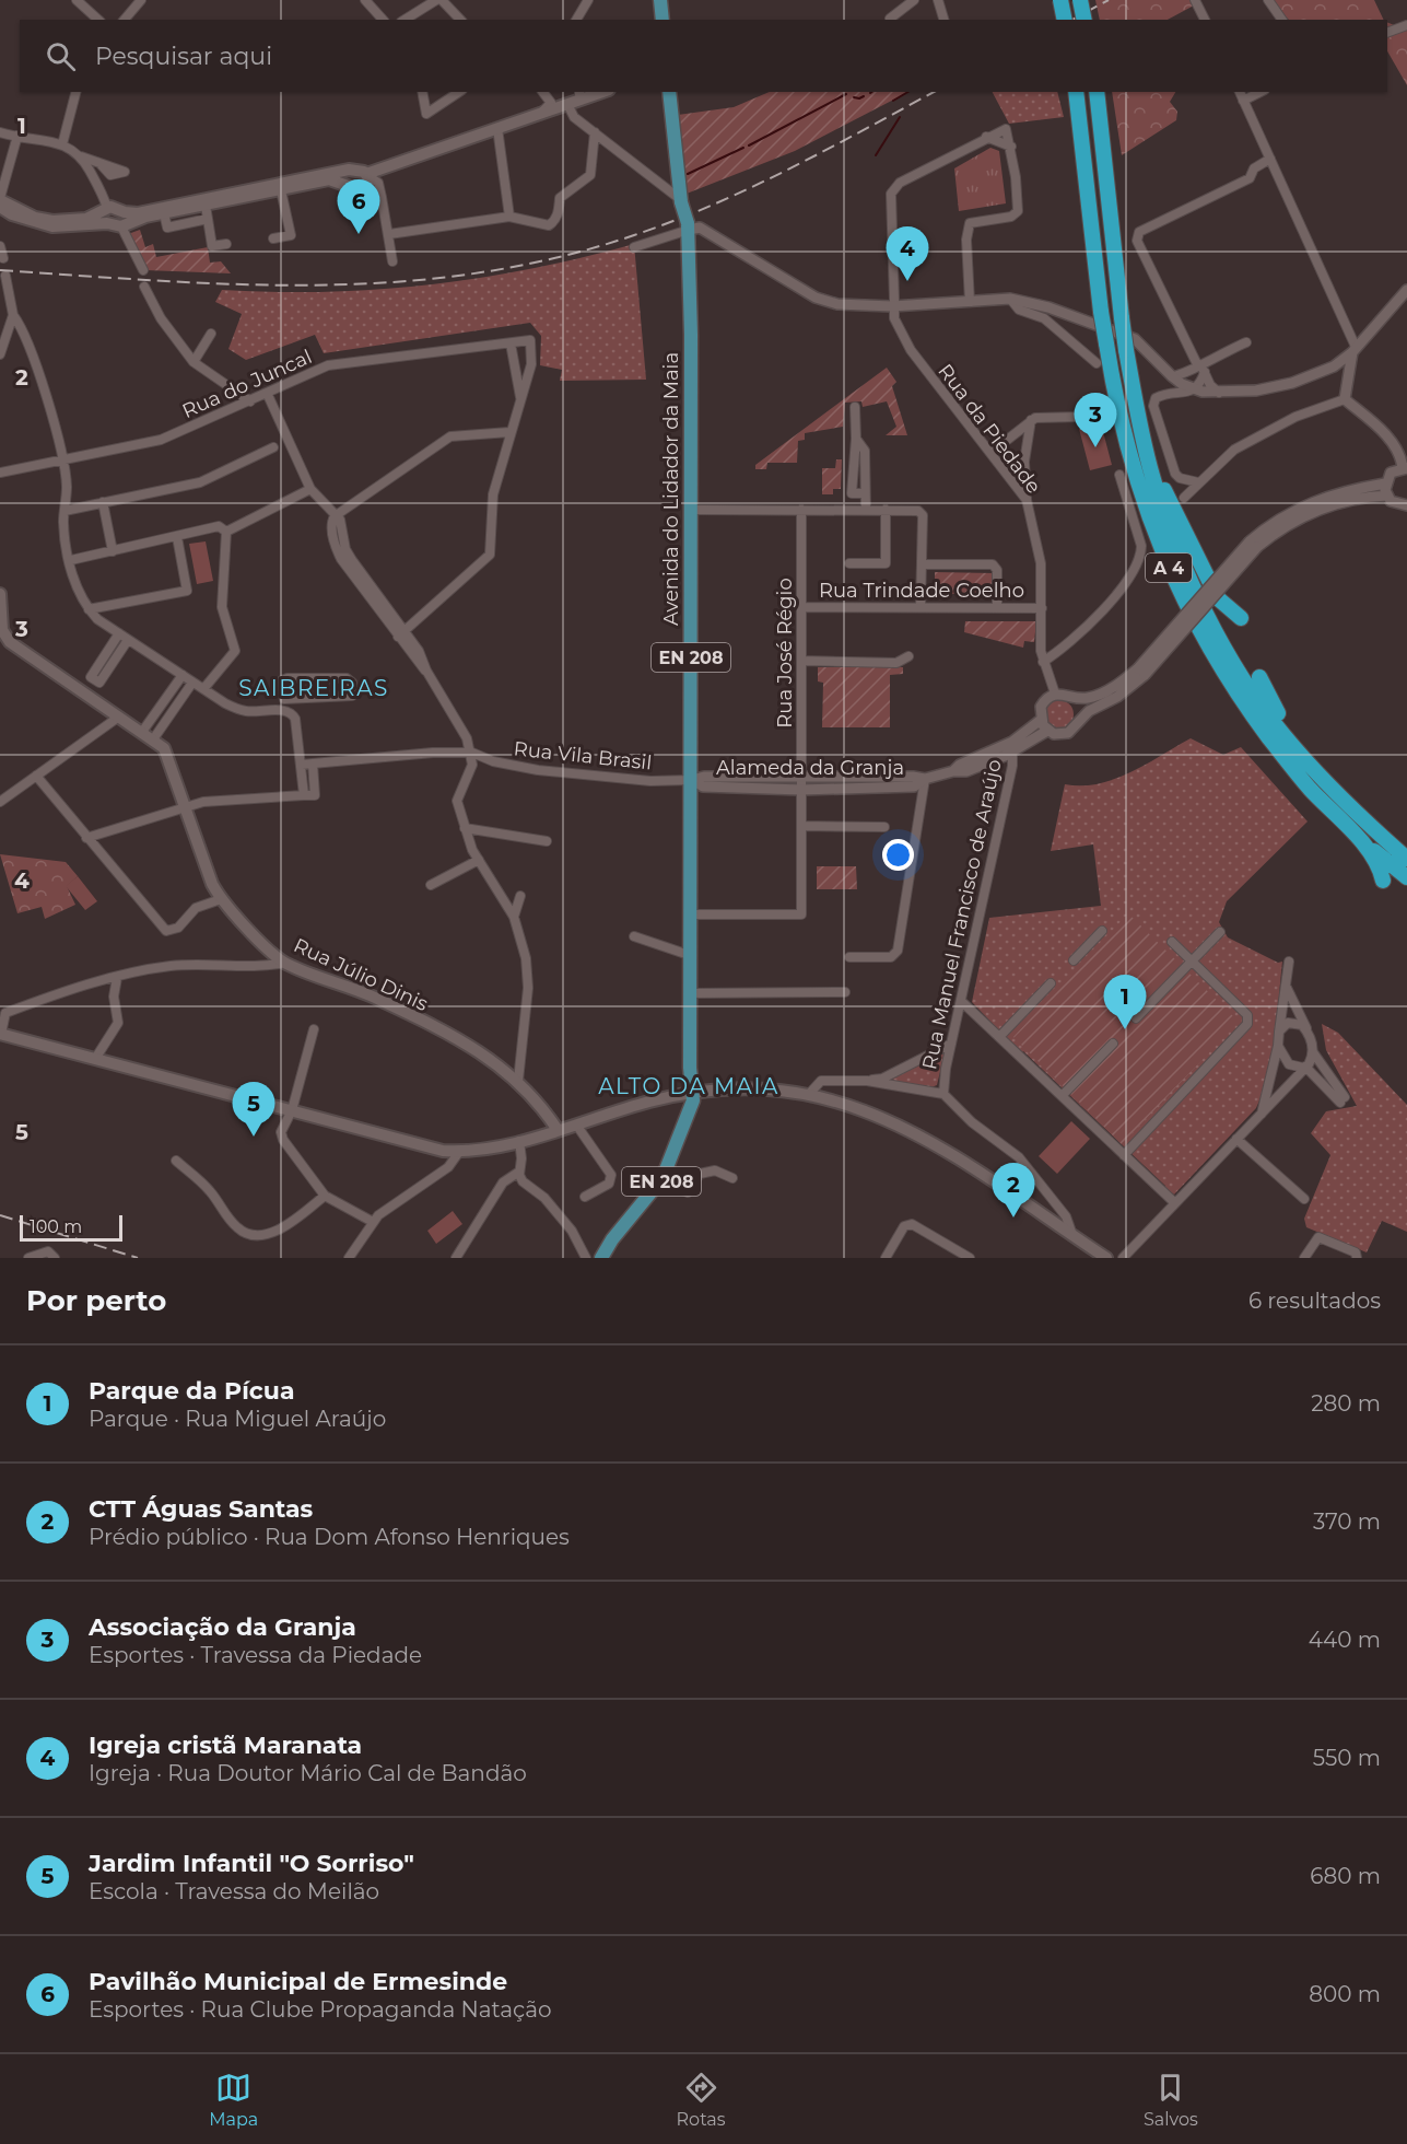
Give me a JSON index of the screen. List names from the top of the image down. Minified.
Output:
{"streets":{"highway":["A 4"],"main road":["Avenida do Lidador da Maia","EN 208","Rua Júlio Dinis"],"street":["Rua do Juncal","Rua da Piedade","Rua Trindade Coelho","Rua José Régio","Rua Vila Brasil","Alameda da Granja","Rua Manuel Francisco de Araújo"]},"crossings":[["Rua da Piedade","Rua Trindade Coelho"],["Rua da Piedade","Alameda da Granja"],["Avenida do Lidador da Maia","Rua José Régio"],["Avenida do Lidador da Maia","EN 208"],["Avenida do Lidador da Maia","Rua Vila Brasil"],["Avenida do Lidador da Maia","Alameda da Granja"],["Rua Trindade Coelho","Rua José Régio"],["Rua José Régio","Alameda da Granja"],["Rua Vila Brasil","Alameda da Granja"],["Alameda da Granja","Rua Manuel Francisco de Araújo"]],"districts":["SAIBREIRAS","ALTO DA MAIA"],"scale_bar":"100 m","page":{"search":"Pesquisar aqui","pins":["6","4","3","1","5","2"],"scale":"100 m","heading":["Por perto","6 resultados"],"list":[{"mark":"1","name":"Parque da Pícua","note":"Parque · Rua Miguel Araújo","value":"280 m"},{"mark":"2","name":"CTT Águas Santas","note":"Prédio público · Rua Dom Afonso Henriques","value":"370 m"},{"mark":"3","name":"Associação da Granja","note":"Esportes · Travessa da Piedade","value":"440 m"},{"mark":"4","name":"Igreja cristã Maranata","note":"Igreja · Rua Doutor Mário Cal de Bandão","value":"550 m"},{"mark":"5","name":"Jardim Infantil \"O Sorriso\"","note":"Escola · Travessa do Meilão","value":"680 m"},{"mark":"6","name":"Pavilhão Municipal de Ermesinde","note":"Esportes · Rua Clube Propaganda Natação","value":"800 m"}],"nav":["Mapa","Rotas","Salvos"]},"grid":{"rows":["1","2","3","4","5"]}}
